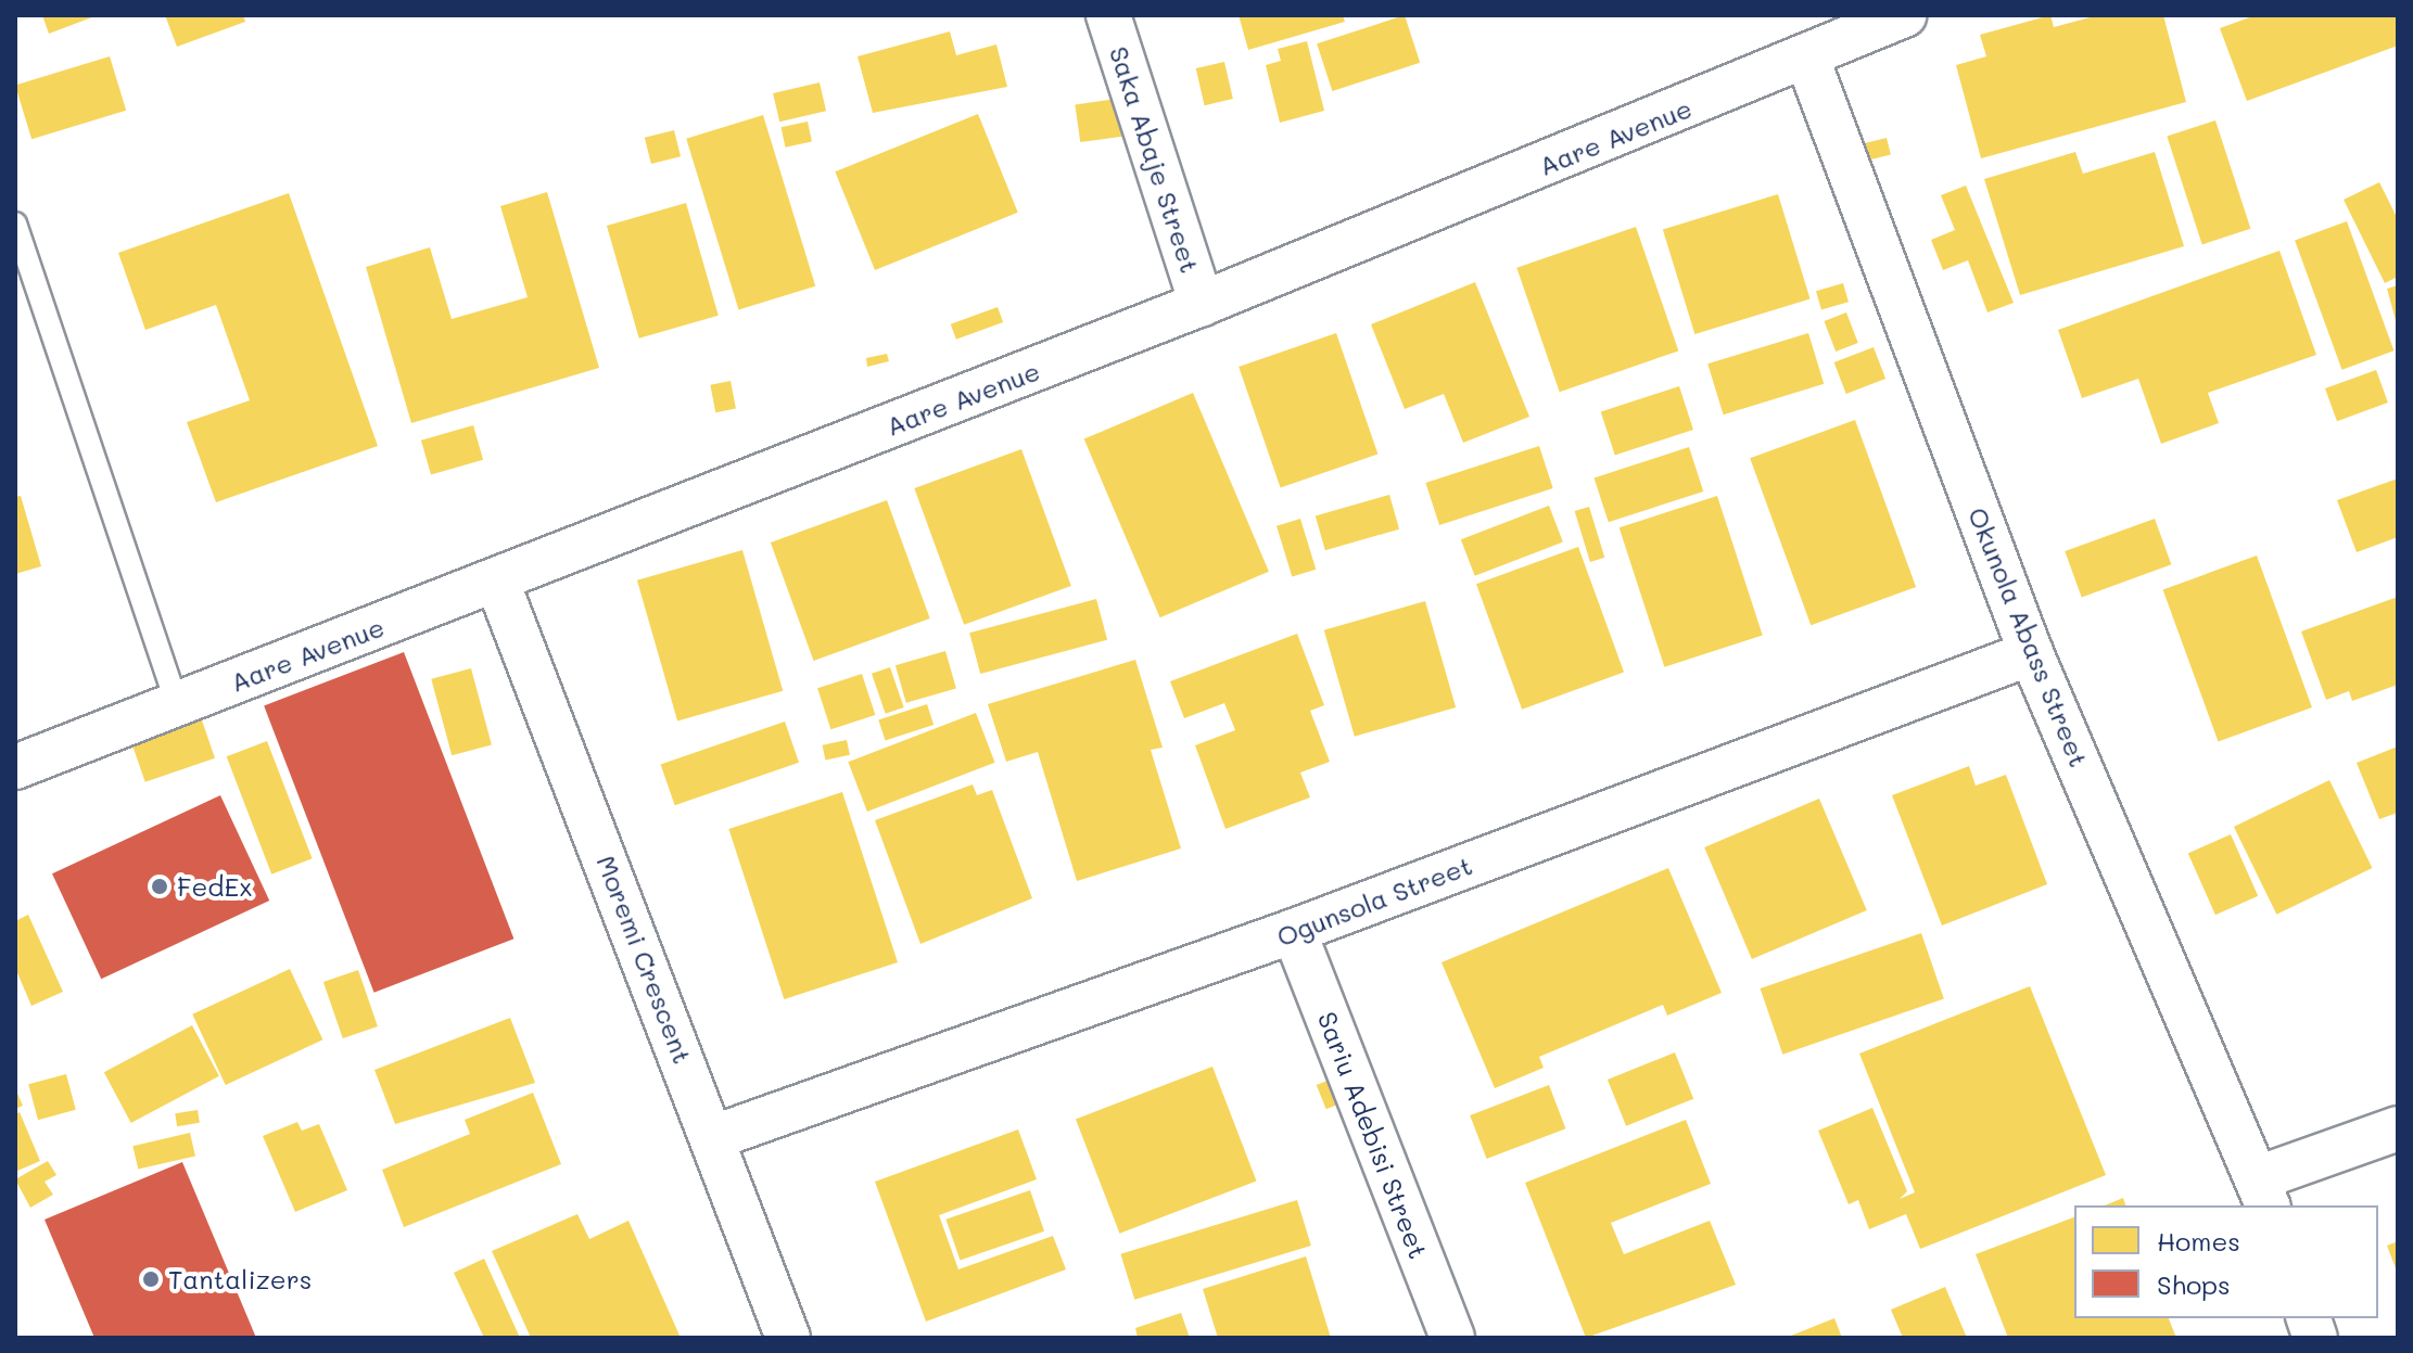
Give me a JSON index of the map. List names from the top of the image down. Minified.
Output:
{"streets":{"street":["Aare Avenue","Saka Abaje Street","Okunola Abass Street","Ogunsola Street","Moremi Crescent","Sariu Adebisi Street"]},"crossings":[["Aare Avenue","Saka Abaje Street"],["Aare Avenue","Okunola Abass Street"],["Aare Avenue","Moremi Crescent"],["Okunola Abass Street","Ogunsola Street"],["Ogunsola Street","Moremi Crescent"],["Ogunsola Street","Sariu Adebisi Street"]],"places":["FedEx","Tantalizers"],"legend":["Homes","Shops"]}
